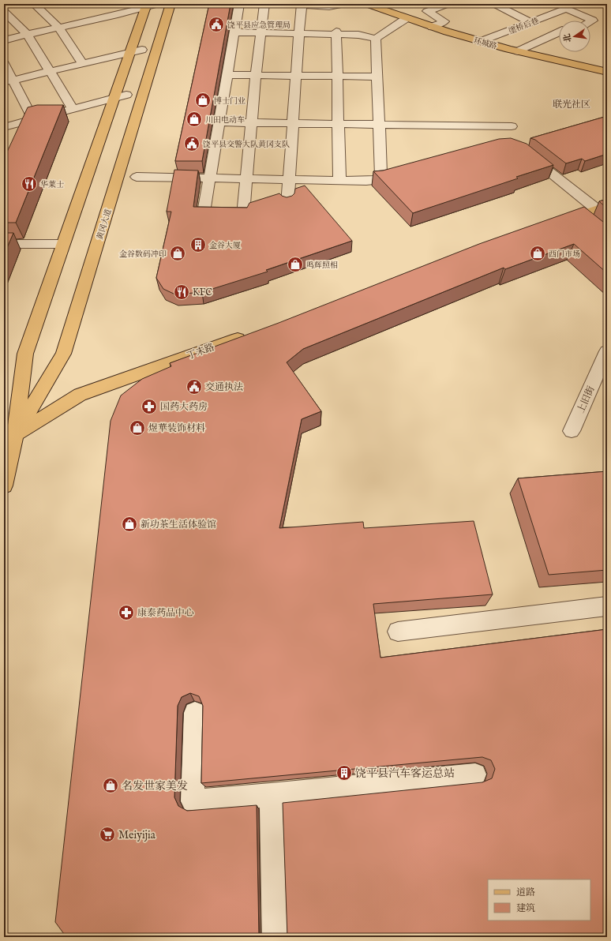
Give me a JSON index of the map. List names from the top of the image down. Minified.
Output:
{"streets":{"main road":["环城路","黄冈大道","丁未路"],"street":["塗桥后巷","上旧街"]},"crossings":[["塗桥后巷","环城路"],["黄冈大道","丁未路"]],"districts":["联光社区"],"places":{"public building":["饶平县应急管理局","饶平县交警大队黄冈支队","交通执法"],"shop":["博士门业","川田电动车","金谷数码冲印","西门市场","鸣辉照相","煜華装饰材料","新功茶生活体验馆","名发世家美发"],"restaurant":["华莱士","KFC"],"building":["金谷大厦","饶平县汽车客运总站"],"pharmacy":["国药大药房","康泰药品中心"],"supermarket":["Meiyijia"]},"legend":["道路","建筑"],"north":"left"}
